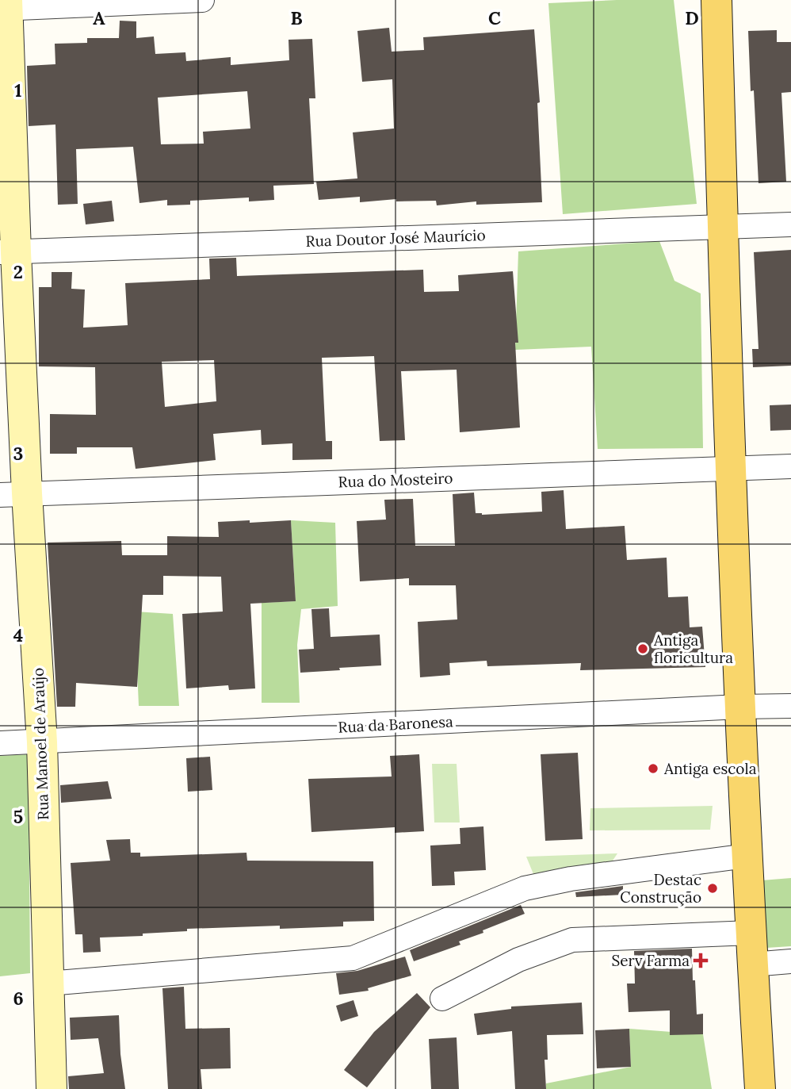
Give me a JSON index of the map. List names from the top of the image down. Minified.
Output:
{"streets":{"street":["Rua Doutor José Maurício","Rua do Mosteiro","Rua da Baronesa","Rua Manoel de Araújo"]},"crossings":[["Rua Doutor José Maurício","Rua Manoel de Araújo"],["Rua do Mosteiro","Rua Manoel de Araújo"],["Rua da Baronesa","Rua Manoel de Araújo"]],"places":{"other":["Antiga floricultura","Antiga escola","Destac Construção"],"health":["Serv Farma"]},"grid":{"columns":["A","B","C","D"],"rows":["1","2","3","4","5","6"]}}
